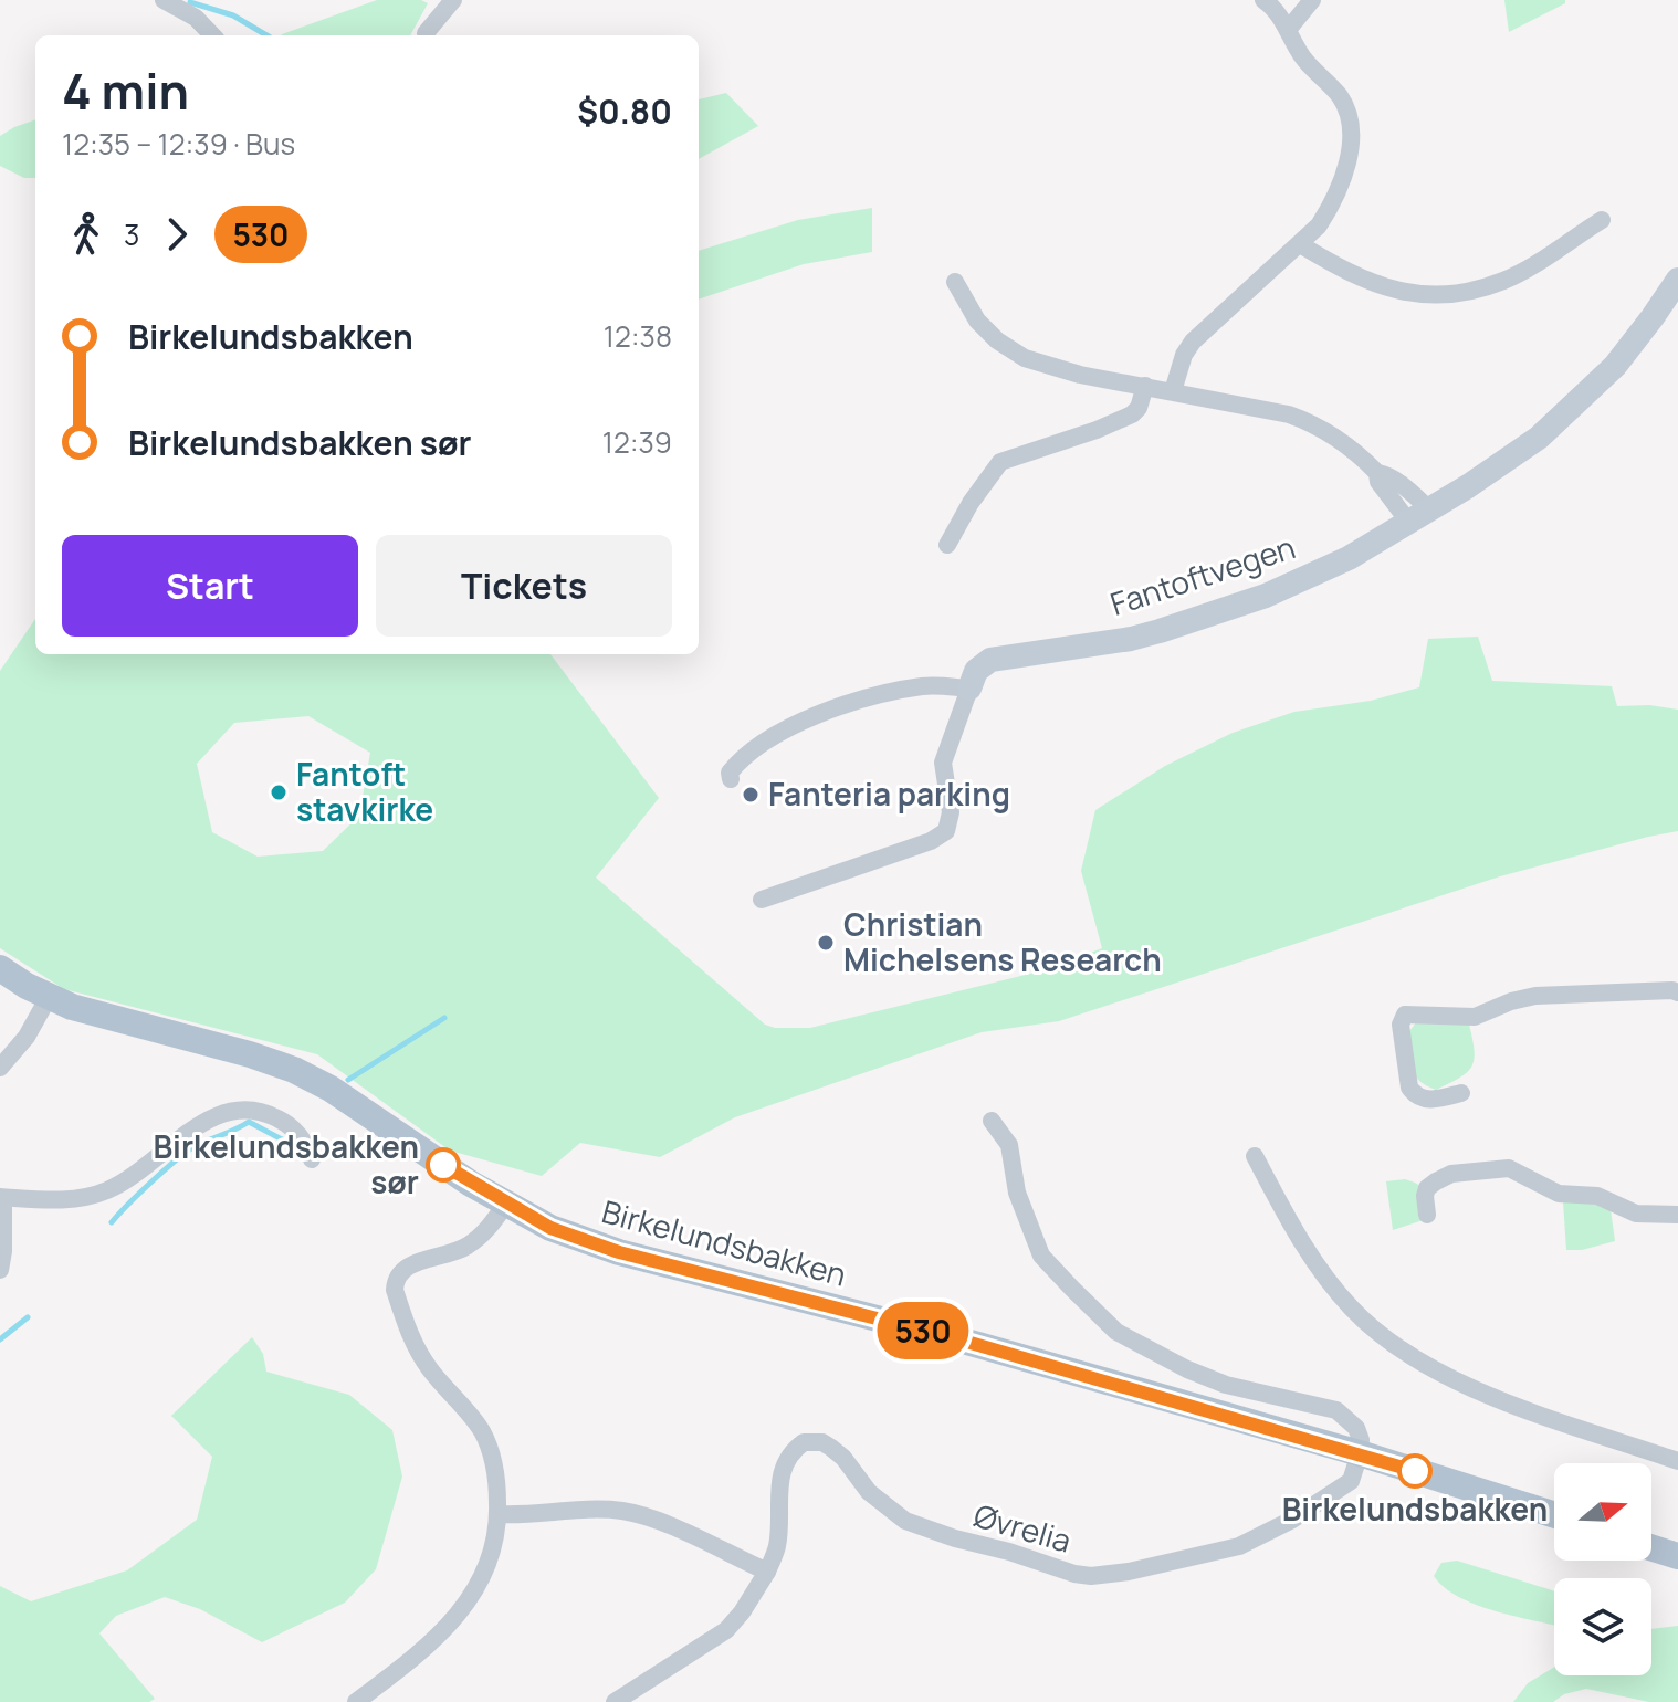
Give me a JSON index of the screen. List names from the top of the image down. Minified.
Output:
{"streets":{"main road":["Birkelundsbakken"],"street":["Fantoftvegen","Øvrelia"]},"crossings":[["Birkelundsbakken","Øvrelia"]],"places":["Fantoft stavkirke","Fanteria parking","Christian Michelsens Research","Birkelundsbakken sør","Birkelundsbakken"],"lines":["bus line 530"],"north":"right","page":{"on_map":"530","heading":["4 min","12:35 – 12:39 · Bus","$0.80"],"legs":["3","530"],"list":[{"name":"Birkelundsbakken","value":"12:38"},{"name":"Birkelundsbakken sør","value":"12:39"}],"buttons":["Start","Tickets"]}}
